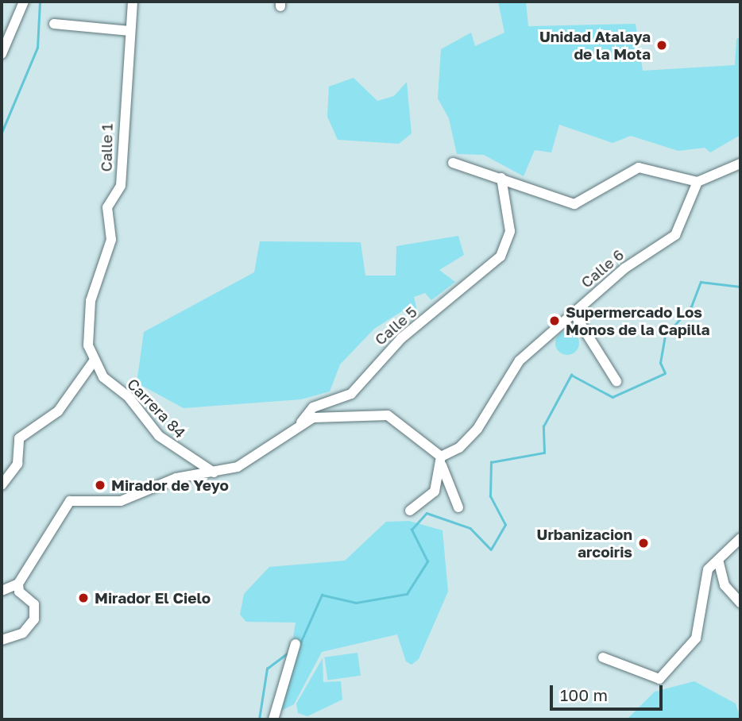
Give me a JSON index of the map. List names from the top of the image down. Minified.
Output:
{"streets":{"street":["Calle 1","Calle 6","Calle 5","Carrera 84"]},"crossings":[["Calle 1","Carrera 84"],["Calle 5","Carrera 84"]],"places":["Unidad Atalaya de la Mota","Supermercado Los Monos de la Capilla","Mirador de Yeyo","Urbanizacion arcoiris","Mirador El Cielo"],"scale_bar":"100 m"}
